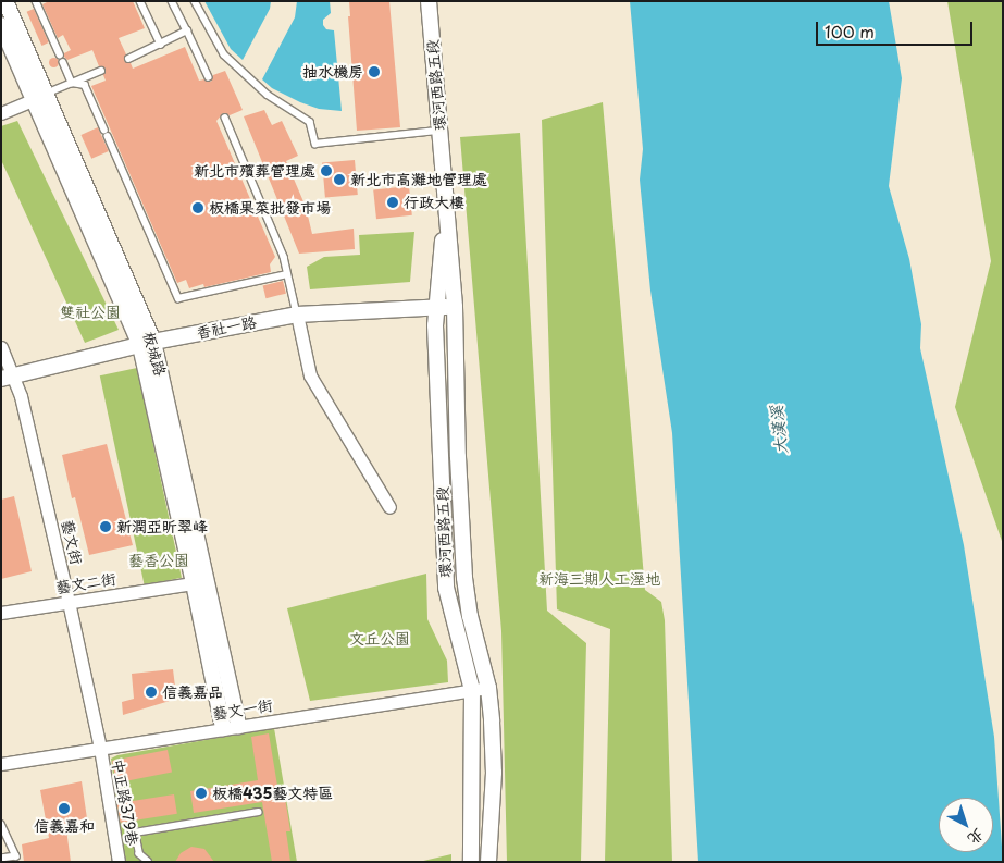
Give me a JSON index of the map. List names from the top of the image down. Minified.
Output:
{"streets":{"street":["環河西路五段","香社一路","板城路","藝文街","藝文二街","藝文一街","中正路379巷"]},"crossings":[["環河西路五段","香社一路"],["環河西路五段","藝文一街"],["香社一路","板城路"],["香社一路","藝文街"],["板城路","藝文二街"],["板城路","藝文一街"],["藝文街","藝文二街"],["藝文街","藝文一街"],["藝文街","中正路379巷"],["藝文一街","中正路379巷"]],"water":["大漢溪"],"parks":["雙社公園","藝香公園","新海三期人工溼地","文丘公園"],"places":["抽水機房","新北市殯葬管理處","新北市高灘地管理處","行政大樓","板橋果菜批發市場","新潤亞昕翠峰","信義嘉品","板橋435藝文特區","信義嘉和"],"scale_bar":"100 m","north":"bottom right"}
